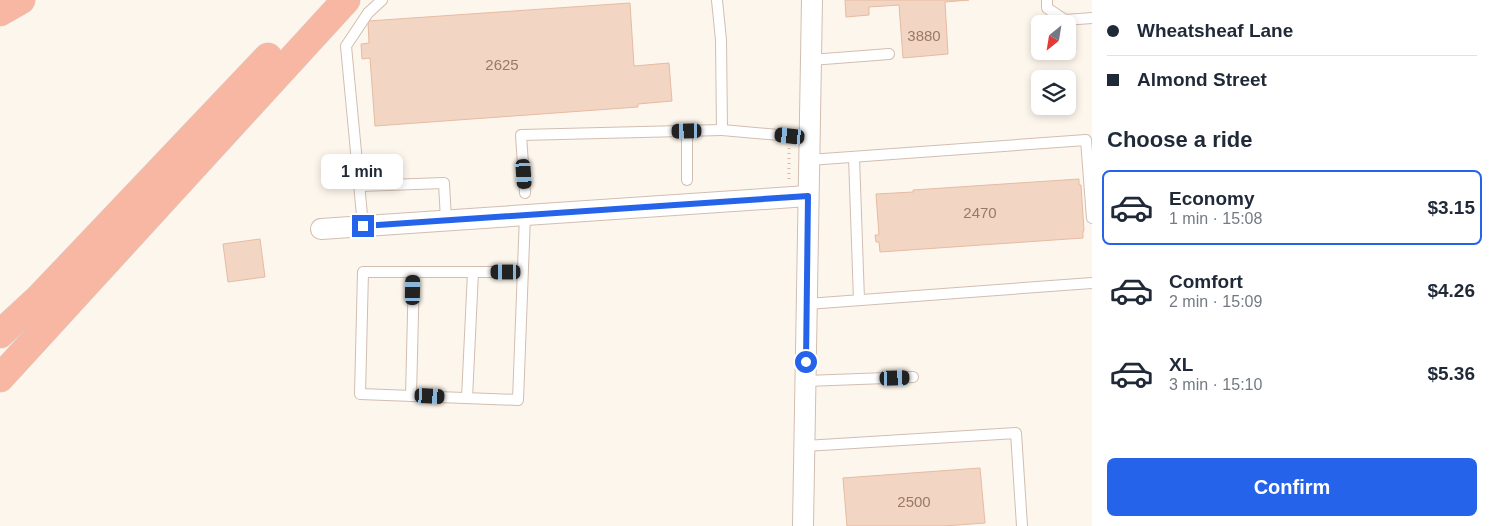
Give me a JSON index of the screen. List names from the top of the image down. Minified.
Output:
{"house_numbers":["3880","2625","2470","2500"],"north":"bottom left","page":{"banner":["Wheatsheaf Lane","Almond Street"],"heading":"Choose a ride","bubble":"1 min","list":[{"name":"Economy","note":"1 min · 15:08","value":"$3.15"},{"name":"Comfort","note":"2 min · 15:09","value":"$4.26"},{"name":"XL","note":"3 min · 15:10","value":"$5.36"}],"buttons":"Confirm"}}
